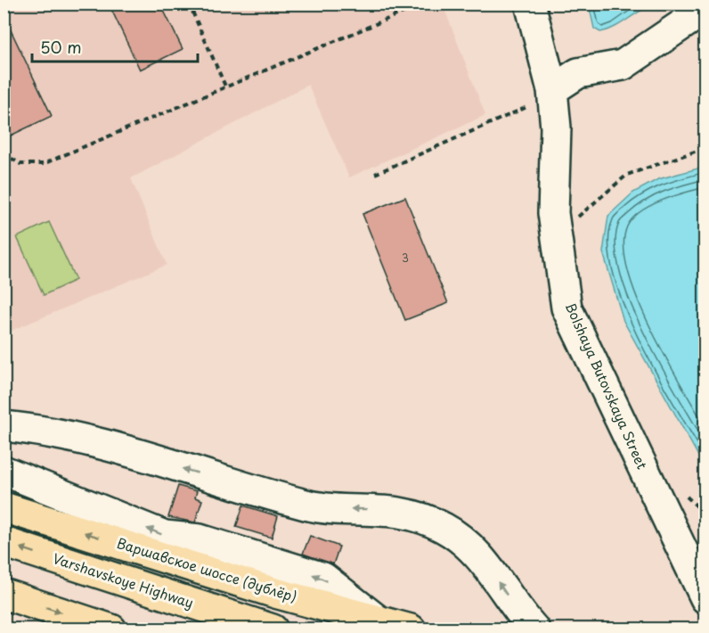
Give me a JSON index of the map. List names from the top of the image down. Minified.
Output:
{"streets":{"main road":["Варшавское шоссе (дублёр)","Varshavskoye Highway"],"street":["Bolshaya Butovskaya Street"]},"one_way":["Варшавское шоссе (дублёр)"],"house_numbers":["3"],"scale_bar":"50 m"}
